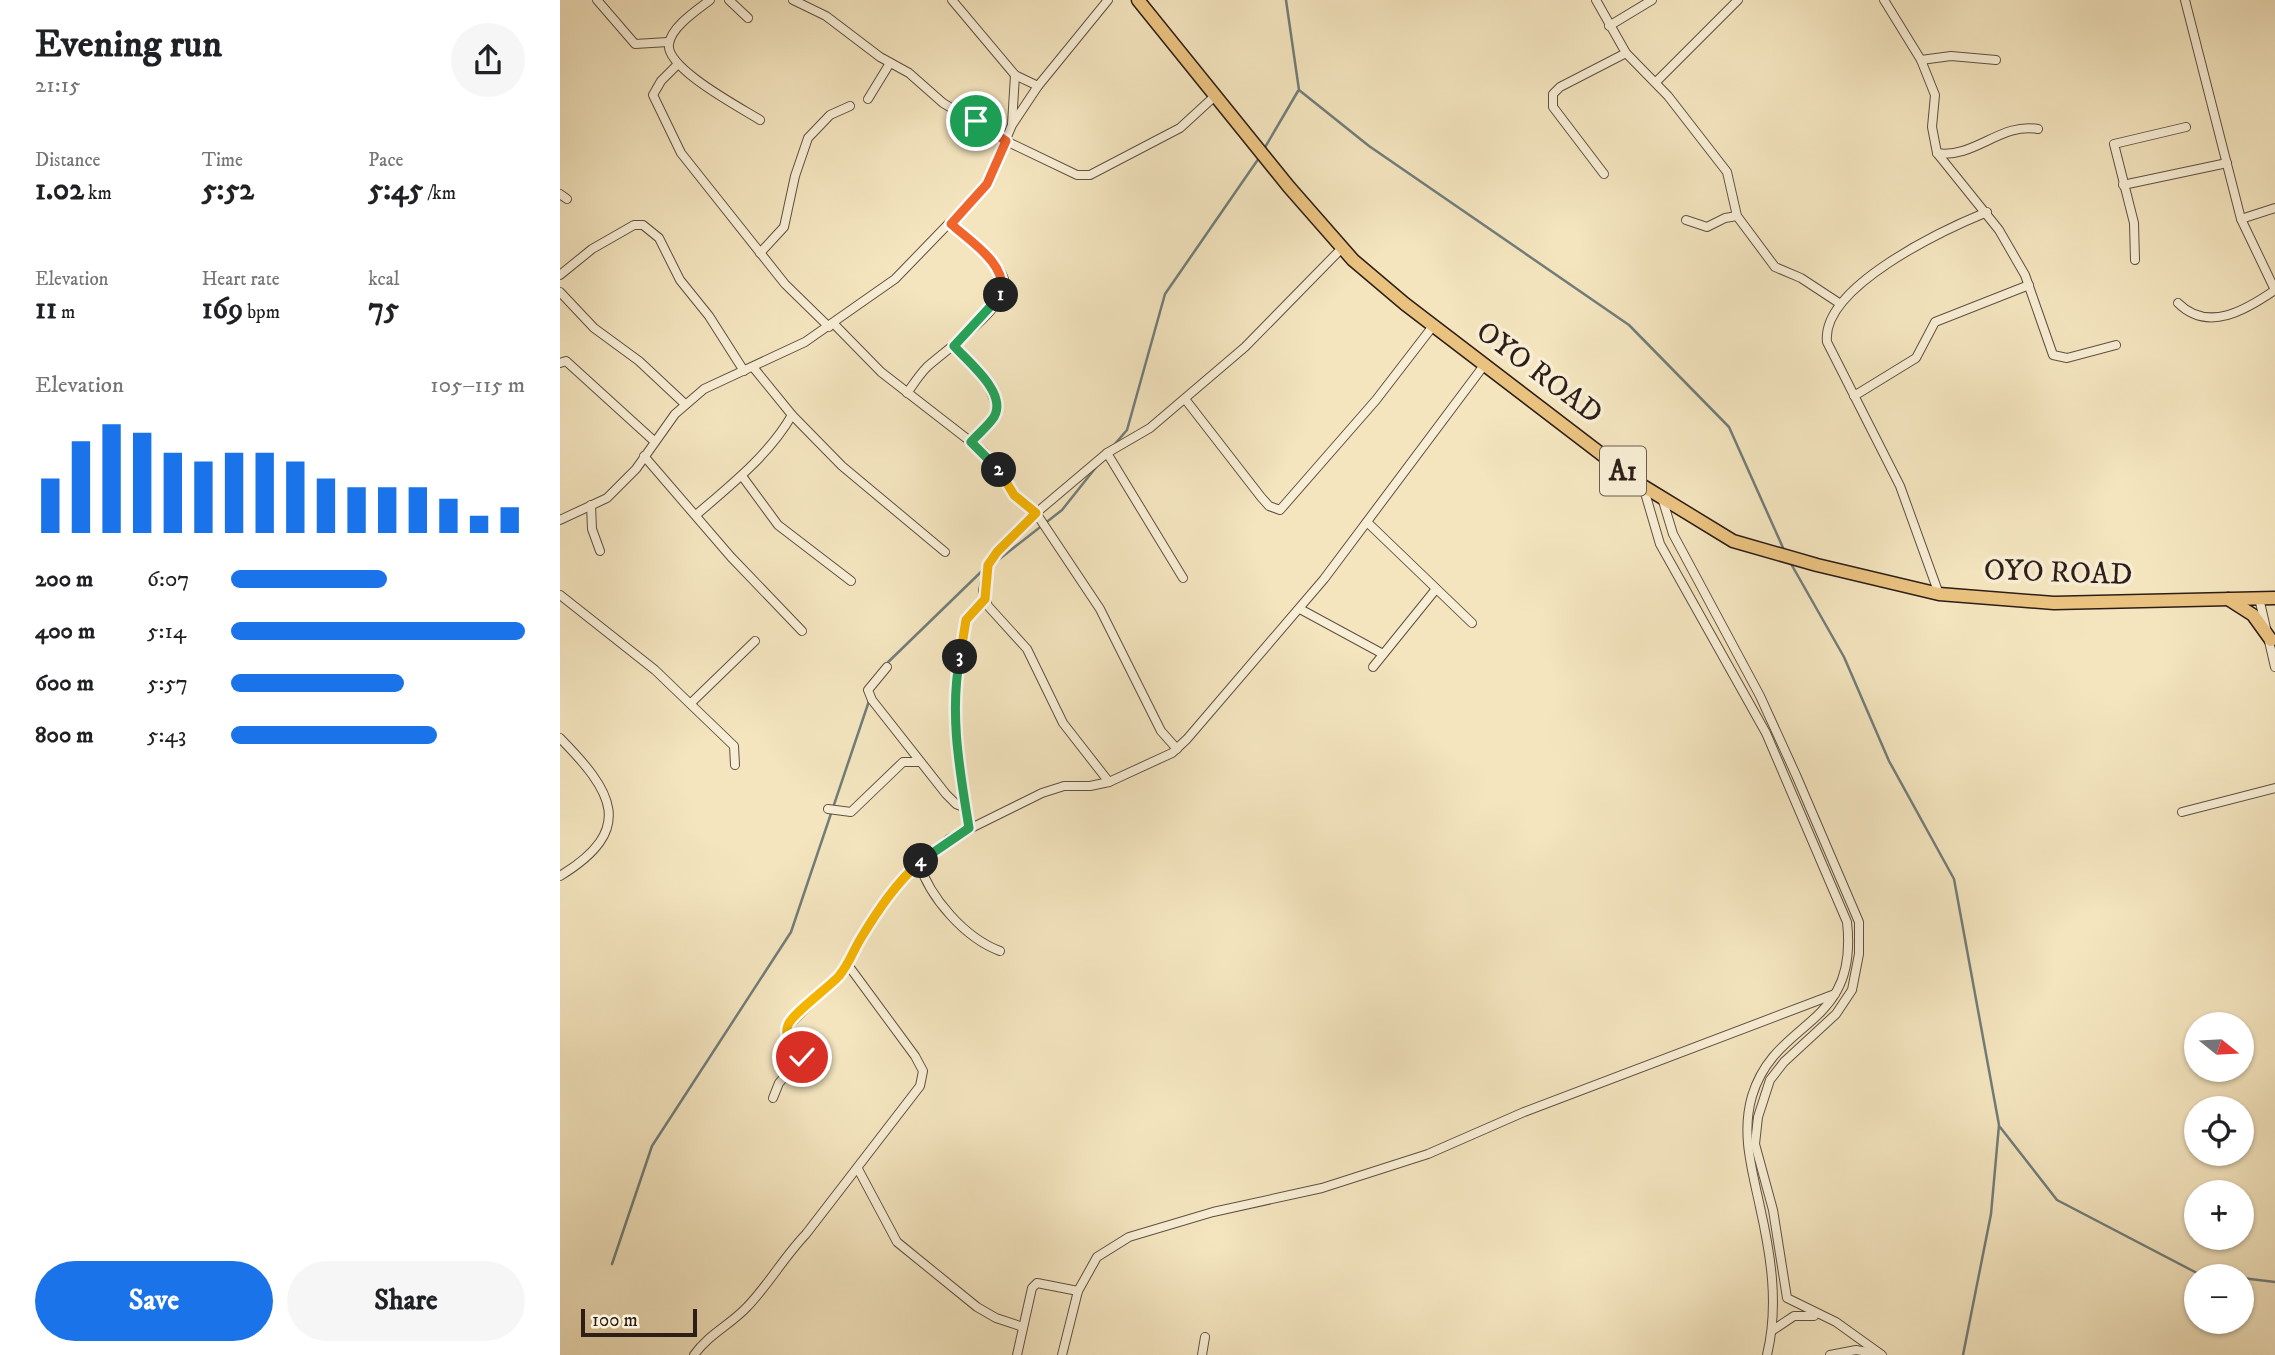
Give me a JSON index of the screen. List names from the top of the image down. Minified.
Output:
{"streets":{"highway":["OYO ROAD","A1"]},"scale_bar":"100 m","north":"right","page":{"heading":["Evening run","21:15"],"stats":[["Distance","1.02 km"],["Time","5:52"],["Pace","5:45 /km"],["Elevation","11 m"],["Heart rate","169 bpm"],["kcal","75"]],"pins":["1","2","3","4"],"chart":["Elevation","105–115 m"],"list":[{"name":"200 m","note":"6:07"},{"name":"400 m","note":"5:14"},{"name":"600 m","note":"5:57"},{"name":"800 m","note":"5:43"}],"map_buttons":["+","−"],"buttons":["Save","Share"],"scale":"100 m"}}
